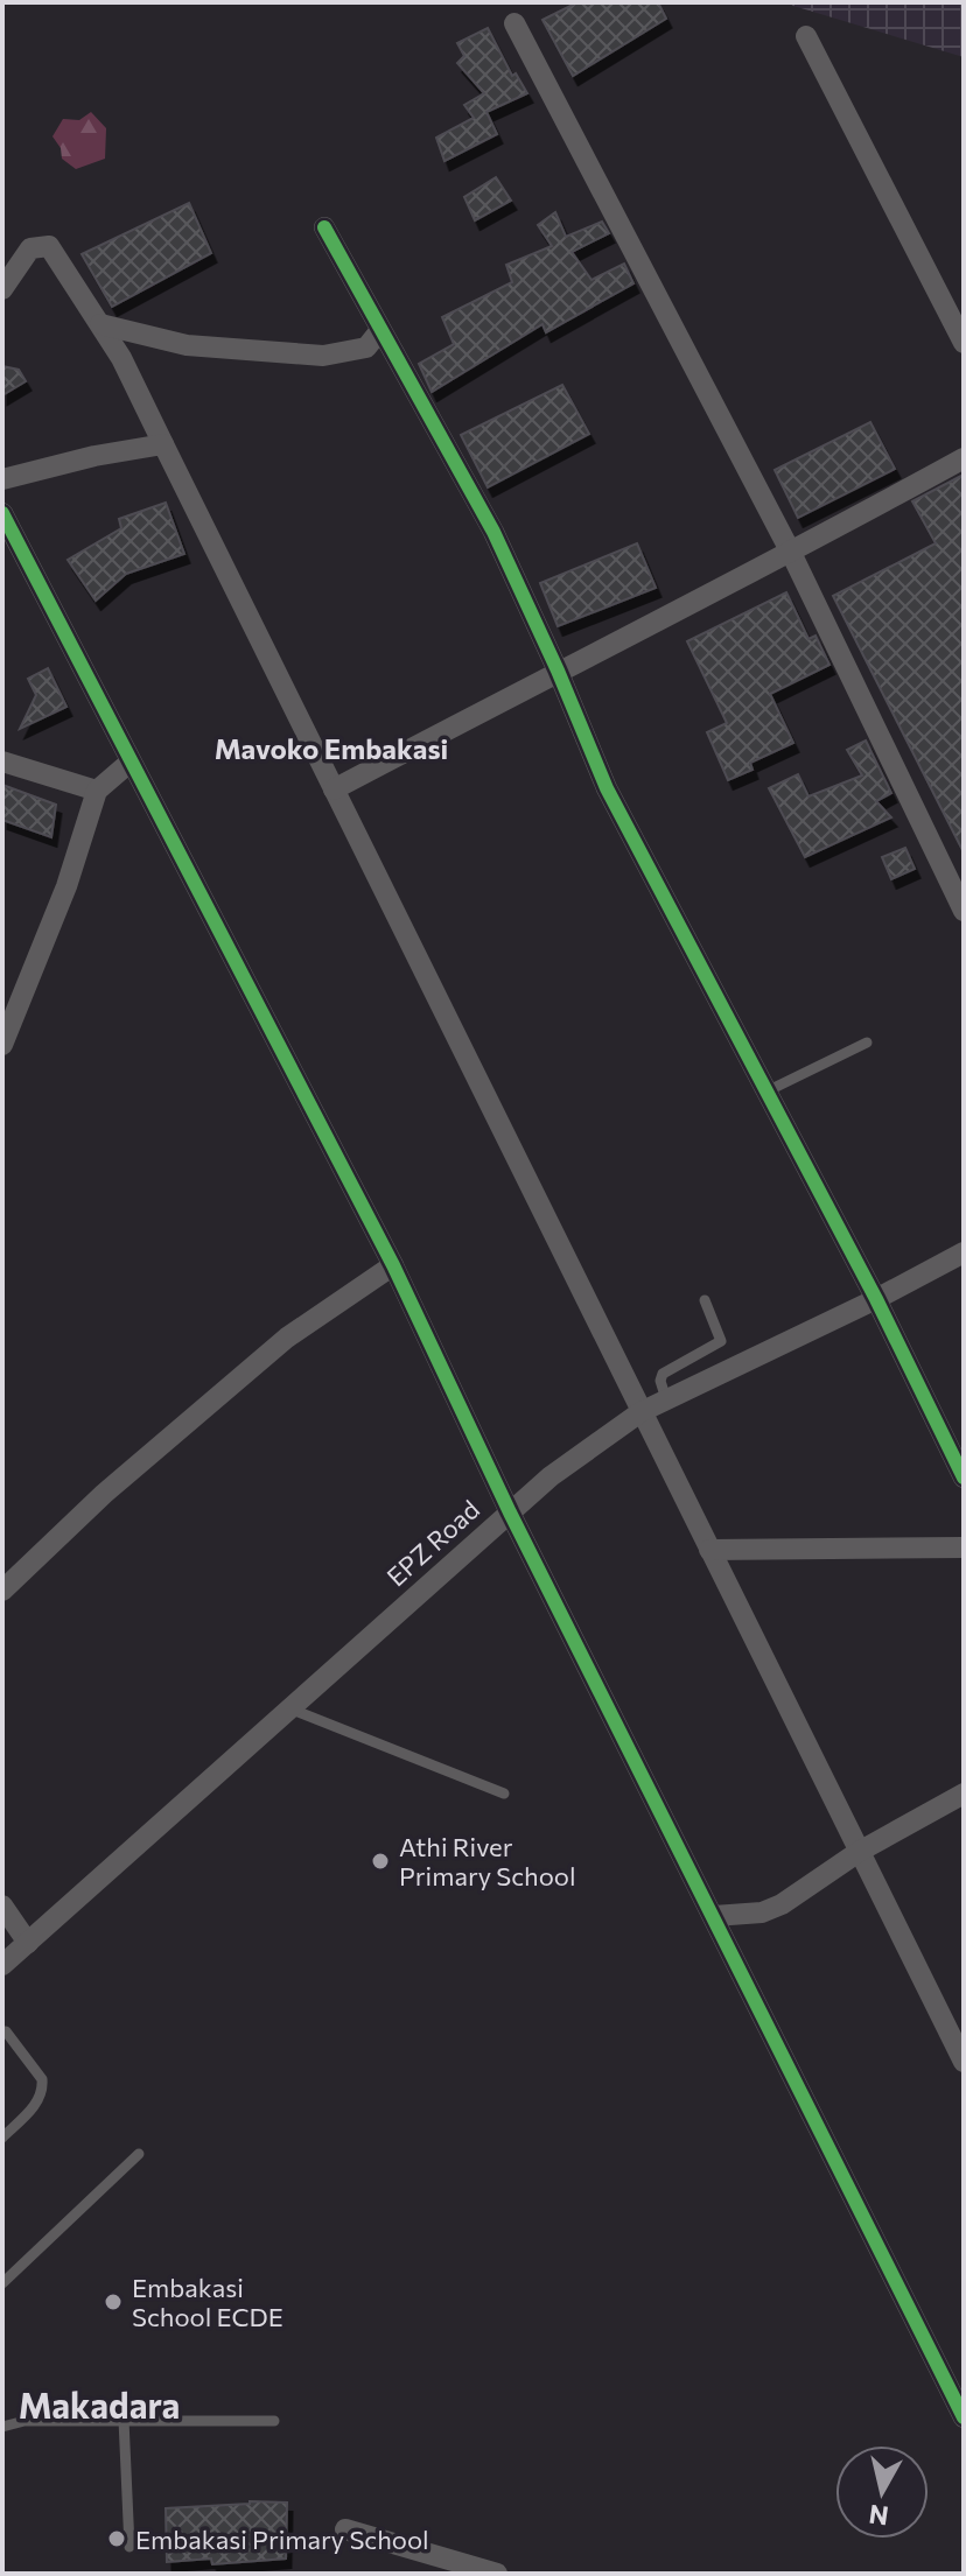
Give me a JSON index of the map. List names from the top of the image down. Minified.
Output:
{"streets":{"street":["EPZ Road"]},"districts":["Mavoko Embakasi","Makadara"],"places":["Athi River Primary School","Embakasi School ECDE","Embakasi Primary School"],"north":"bottom"}
